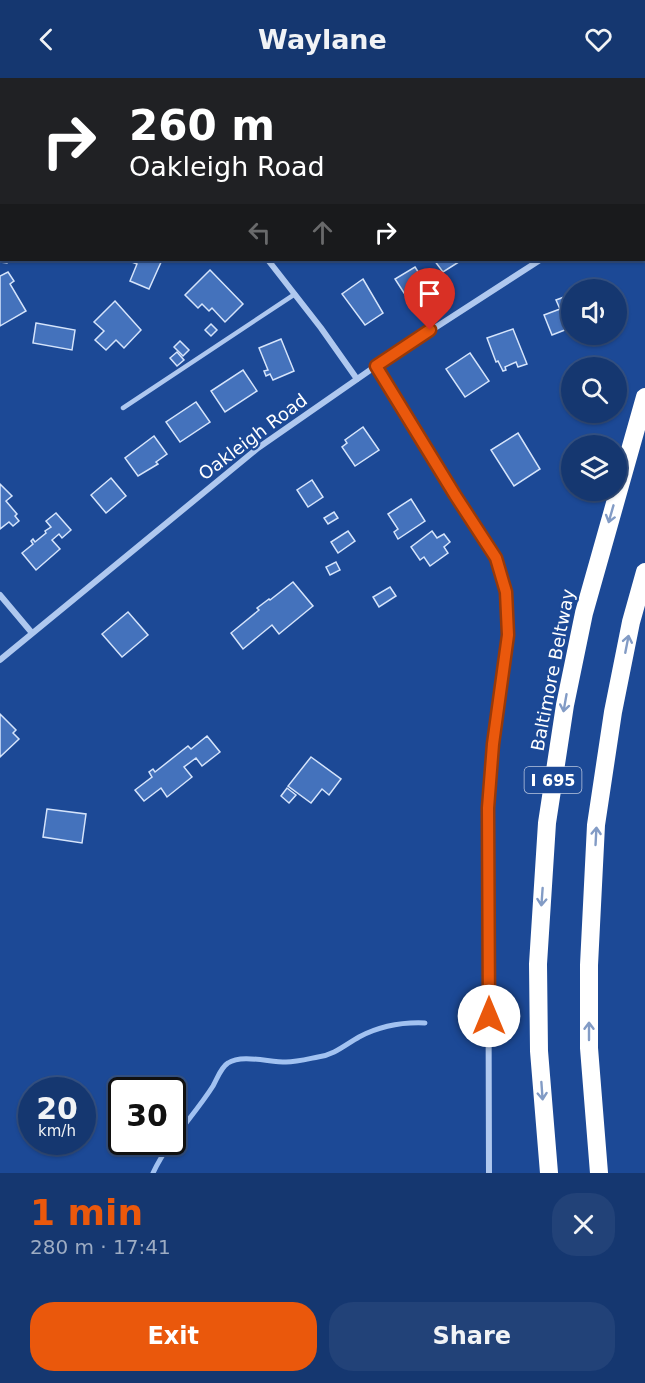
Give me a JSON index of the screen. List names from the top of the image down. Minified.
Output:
{"streets":{"highway":["Baltimore Beltway","I 695"],"street":["Oakleigh Road"]},"page":{"header":"Waylane","turn":["260 m","Oakleigh Road"],"speed":"20 km/h","limit":"30","heading":["1 min","280 m · 17:41"],"buttons":["Exit","Share"]}}
